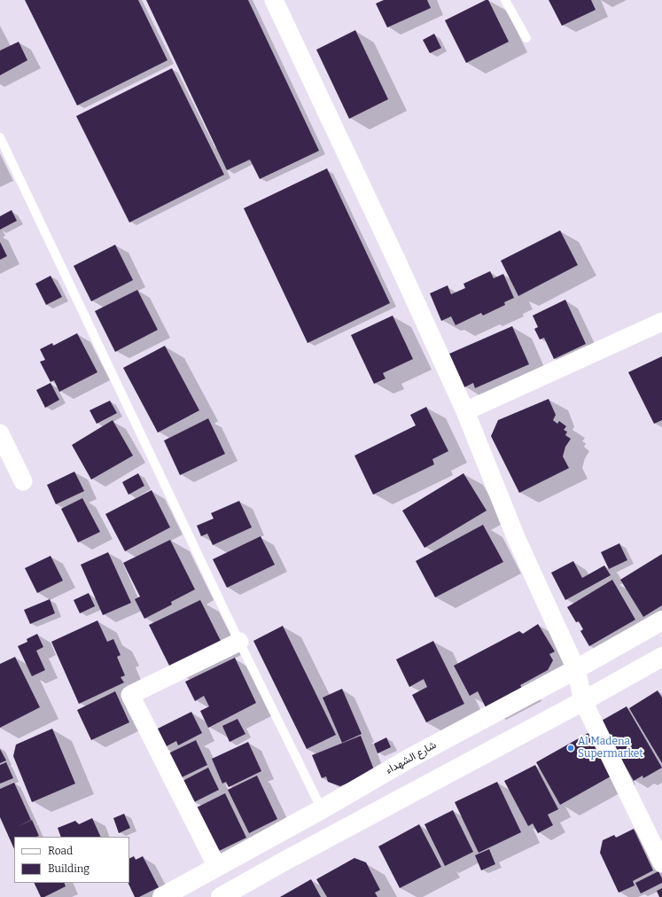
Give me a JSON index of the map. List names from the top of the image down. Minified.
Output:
{"streets":{"main road":["شارع الشهداء"]},"places":["Al Madena Supermarket"],"legend":["Road","Building"]}
